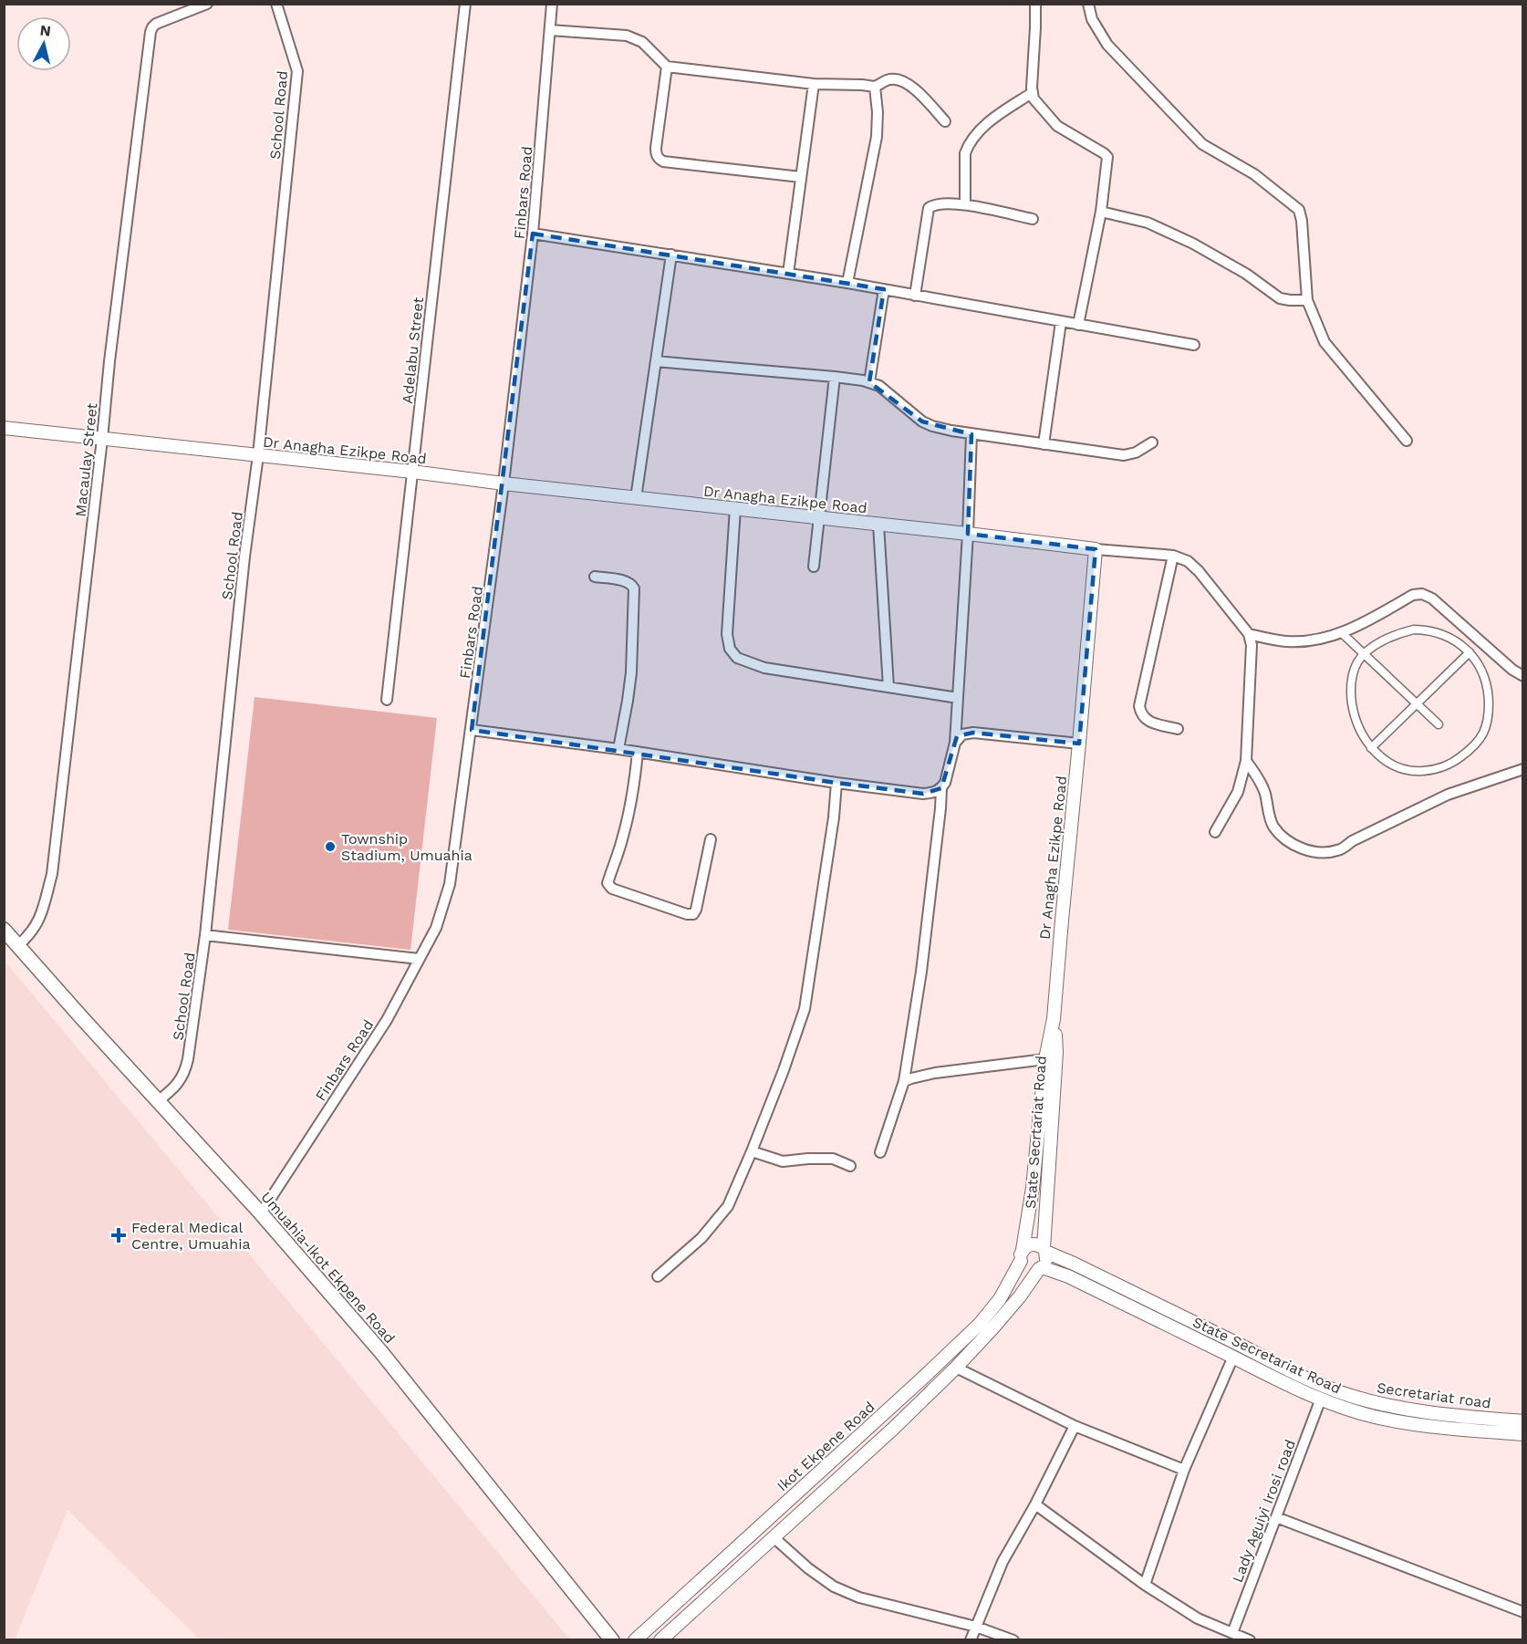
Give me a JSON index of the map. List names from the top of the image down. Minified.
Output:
{"streets":{"main road":["Umuahia-Ikot Ekpene Road"],"street":["School Road","Finbars Road","Adelabu Street","Dr Anagha Ezikpe Road","Macaulay Street","State Secrtariat Road","State Secretariat Road","Secretariat road","Ikot Ekpene Road","Lady Aguiyi Irosi road"]},"crossings":[["School Road","Dr Anagha Ezikpe Road"],["School Road","Umuahia-Ikot Ekpene Road"],["Finbars Road","Dr Anagha Ezikpe Road"],["Finbars Road","Umuahia-Ikot Ekpene Road"],["Adelabu Street","Dr Anagha Ezikpe Road"],["Dr Anagha Ezikpe Road","Macaulay Street"],["Dr Anagha Ezikpe Road","State Secrtariat Road"],["Dr Anagha Ezikpe Road","Ikot Ekpene Road"],["Macaulay Street","Umuahia-Ikot Ekpene Road"],["State Secrtariat Road","State Secretariat Road"],["State Secrtariat Road","Secretariat road"],["State Secrtariat Road","Ikot Ekpene Road"],["State Secretariat Road","Secretariat road"],["State Secretariat Road","Ikot Ekpene Road"],["State Secretariat Road","Lady Aguiyi Irosi road"],["Secretariat road","Ikot Ekpene Road"]],"places":{"other":["Township Stadium, Umuahia"],"health":["Federal Medical Centre, Umuahia"]},"north":"top"}
